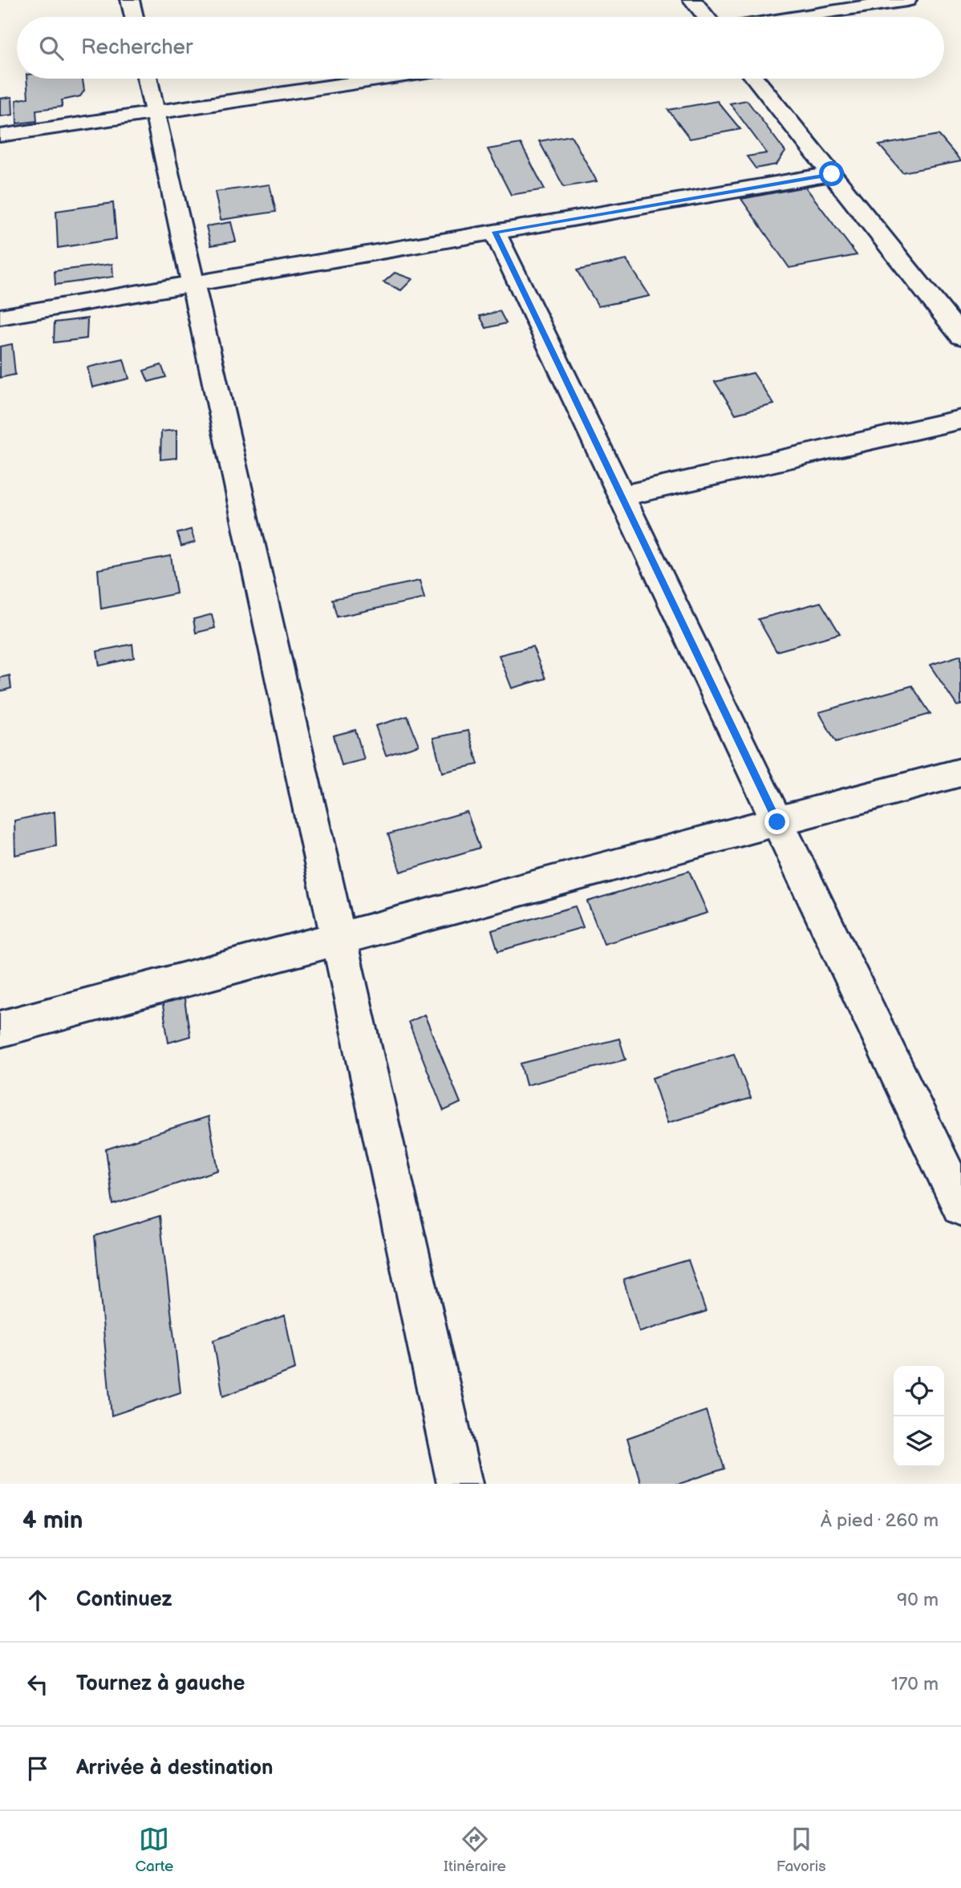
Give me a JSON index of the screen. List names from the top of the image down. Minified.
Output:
{"page":{"search":"Rechercher","heading":["4 min","À pied · 260 m"],"list":[["Continuez","90 m"],["Tournez à gauche","170 m"],"Arrivée à destination"],"nav":["Carte","Itinéraire","Favoris"]}}
